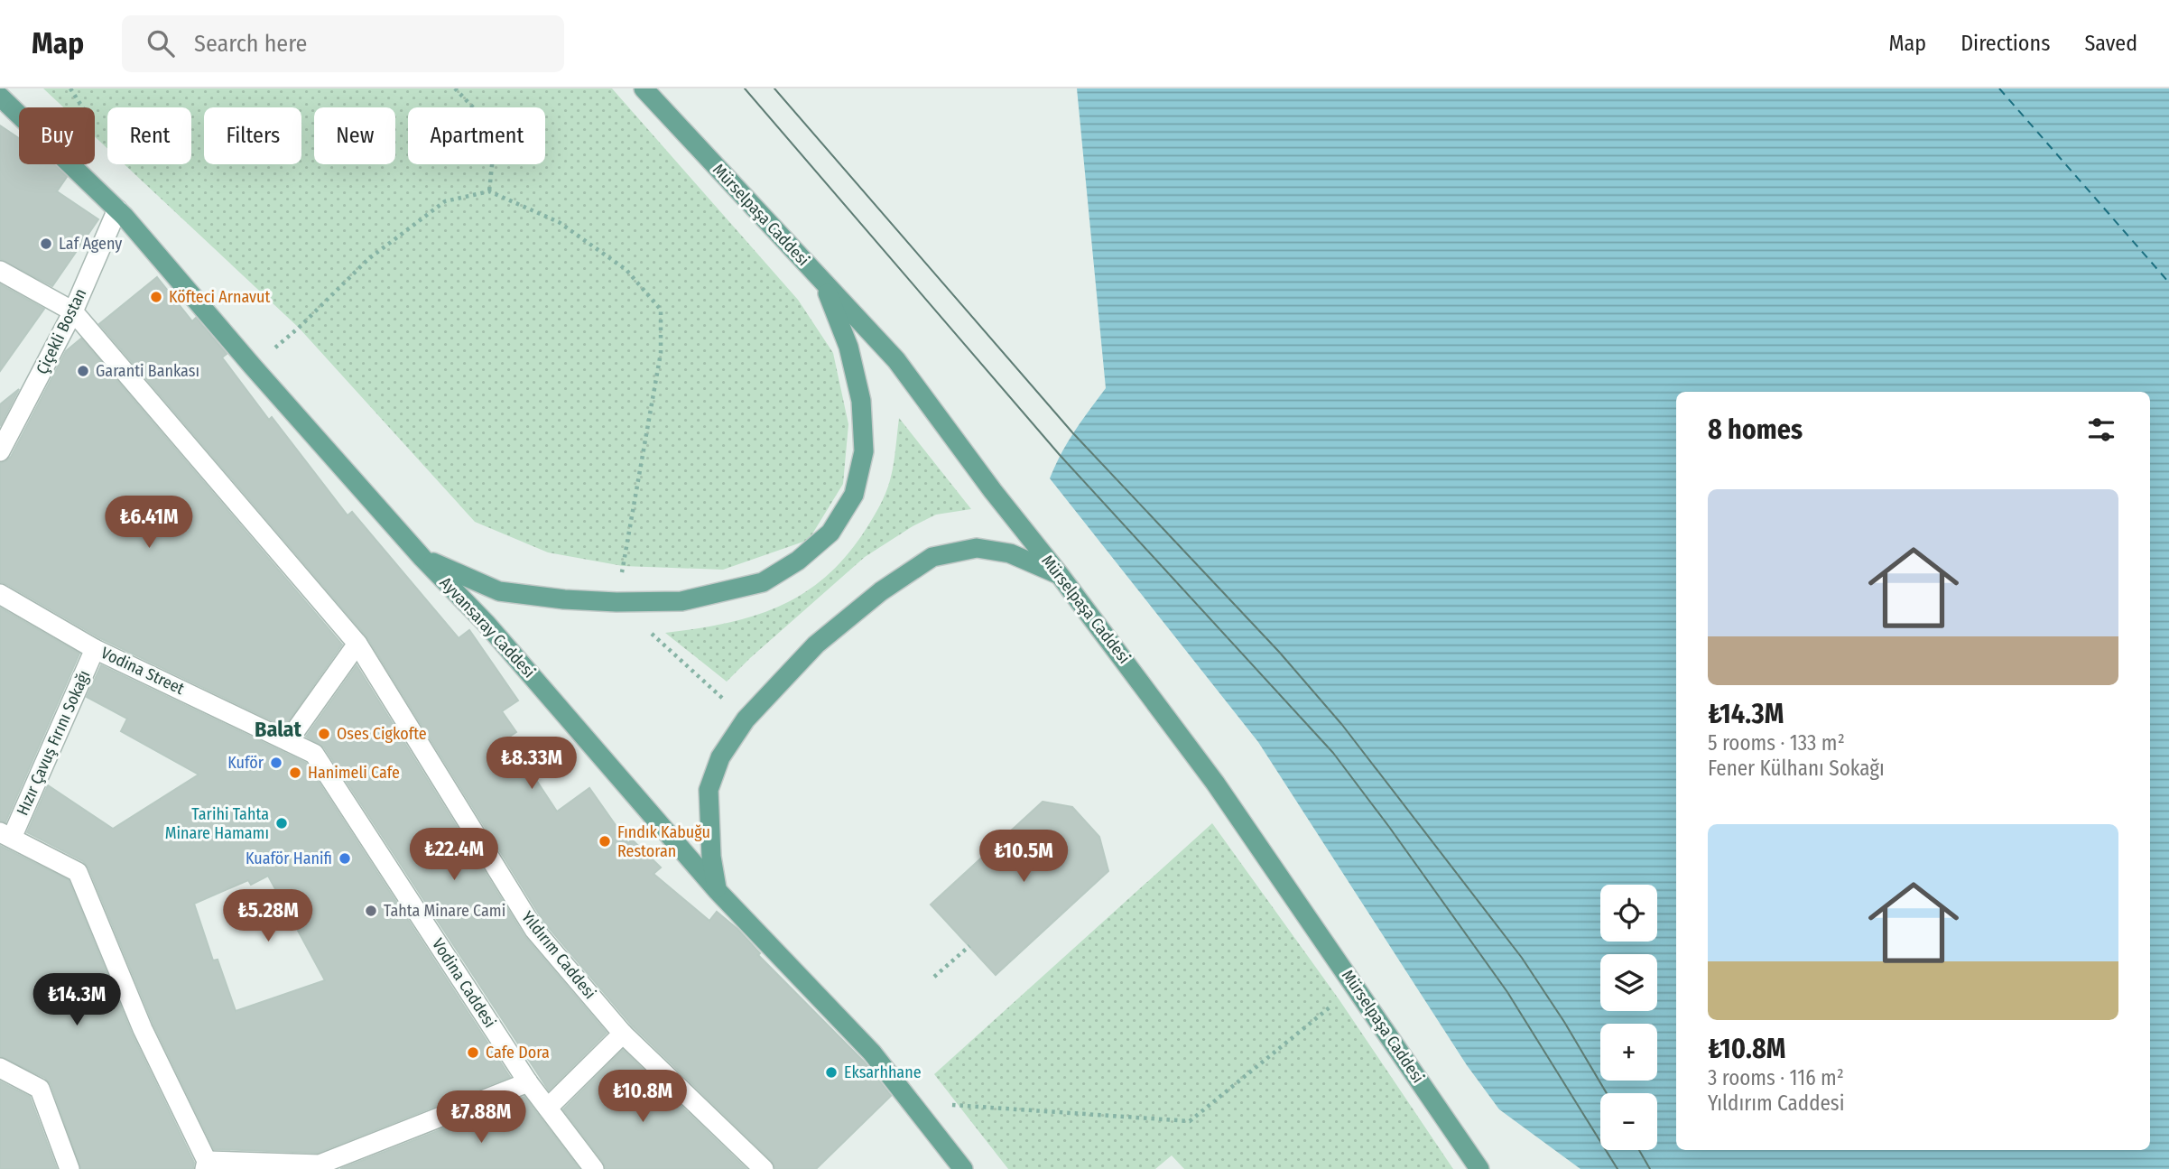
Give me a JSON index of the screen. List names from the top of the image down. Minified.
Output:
{"streets":{"main road":["Mürselpaşa Caddesi","Ayvansaray Caddesi"],"street":["Çiçekli Bostan","Vodina Street","Hızır Çavuş Fırını Sokağı","Yıldırım Caddesi","Vodina Caddesi"]},"crossings":[["Çiçekli Bostan","Ayvansaray Caddesi"],["Çiçekli Bostan","Yıldırım Caddesi"],["Vodina Street","Hızır Çavuş Fırını Sokağı"],["Vodina Street","Vodina Caddesi"]],"districts":["Balat"],"places":["Laf Ageny","Köfteci Arnavut","Garanti Bankası","Oses Cigkofte","Kuför","Hanimeli Cafe","Tarihi Tahta Minare Hamamı","Fındık Kabuğu Restoran","Kuaför Hanifi","Tahta Minare Cami","Cafe Dora","Eksarhhane"],"page":{"header":"Map","search":"Search here","nav":["Map","Directions","Saved"],"chip":["Buy","Rent","Filters","New","Apartment"],"heading":"8 homes","list":[{"name":"₺14.3M","note":"5 rooms · 133 m² · Fener Külhanı Sokağı"},{"name":"₺10.8M","note":"3 rooms · 116 m² · Yıldırım Caddesi"}],"price":["₺6.41M","₺8.33M","₺22.4M","₺10.5M","₺5.28M","₺14.3M","₺10.8M","₺7.88M"],"map_buttons":["+","−"]}}
